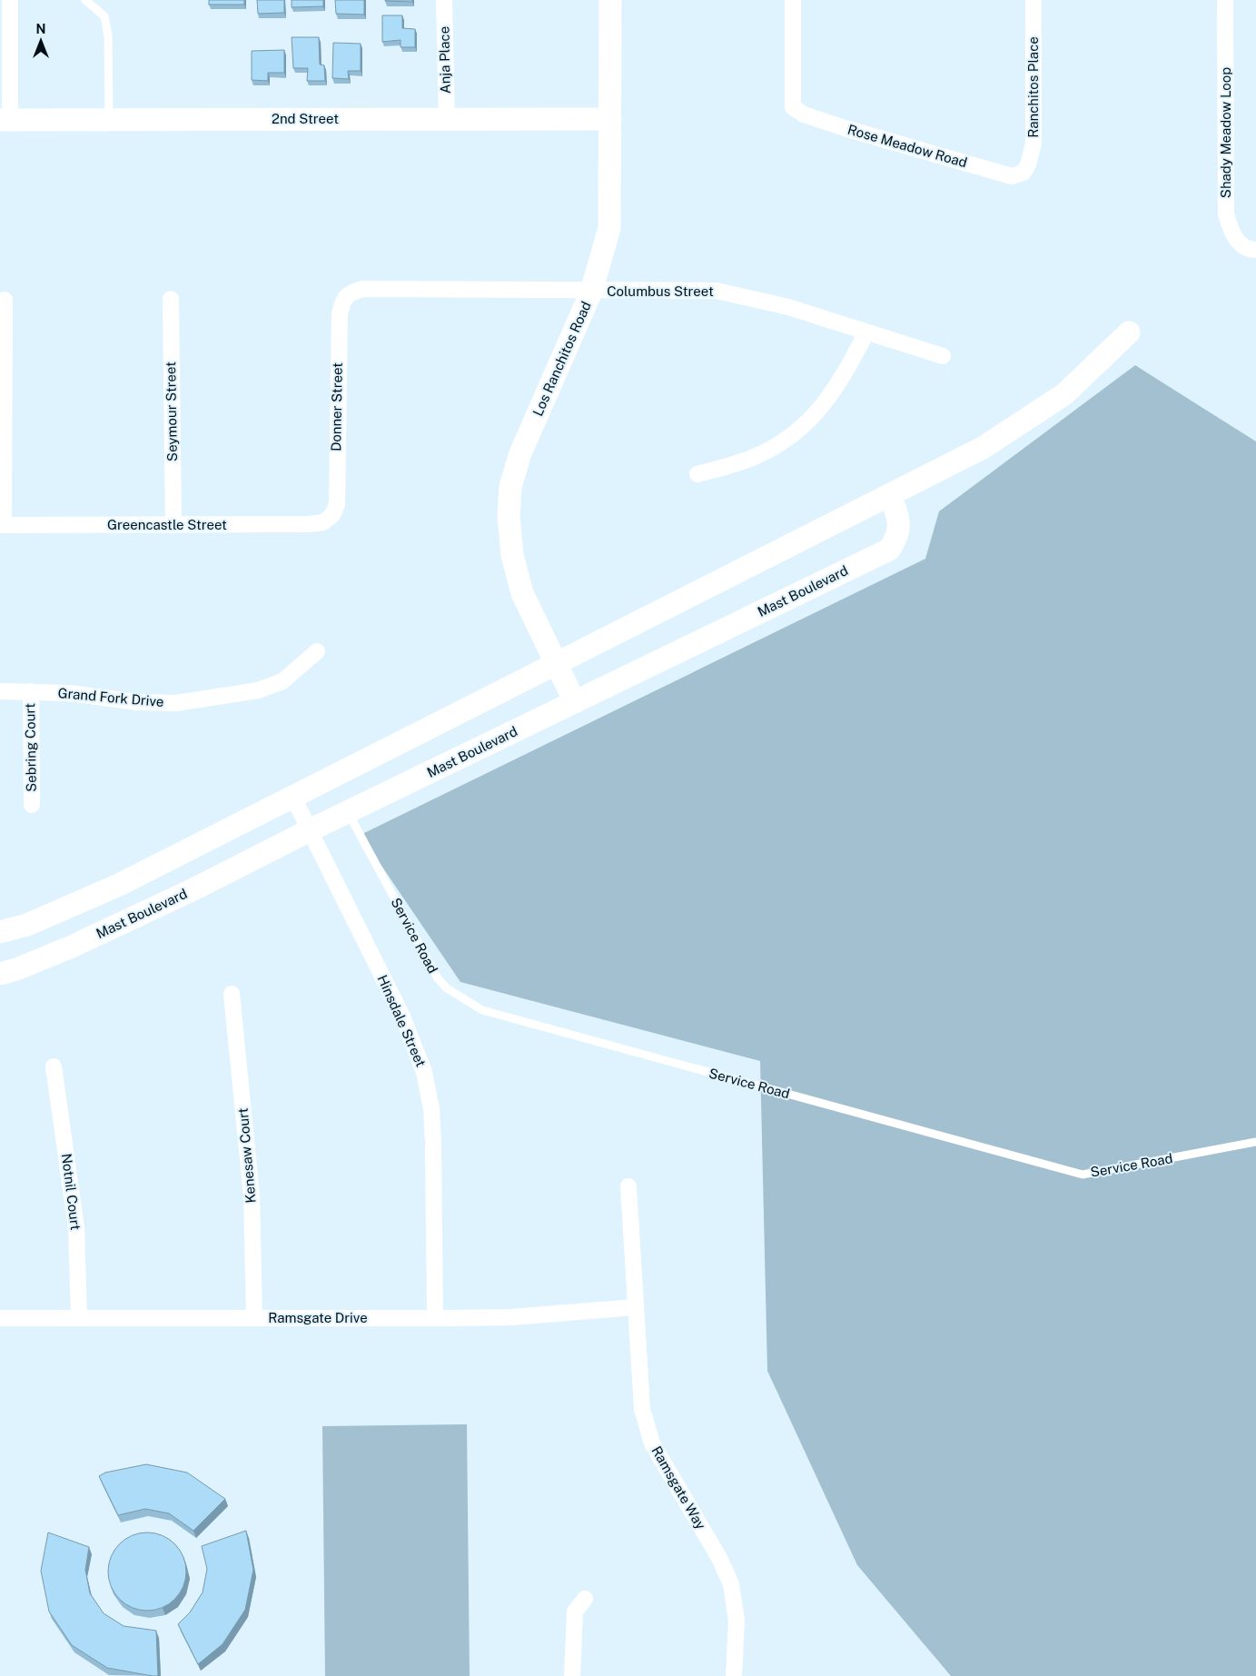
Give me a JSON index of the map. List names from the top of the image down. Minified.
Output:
{"streets":{"street":["Anja Place","Ranchitos Place","2nd Street","Shady Meadow Loop","Rose Meadow Road","Columbus Street","Los Ranchitos Road","Donner Street","Seymour Street","Greencastle Street","Mast Boulevard","Grand Fork Drive","Sebring Court","Hinsdale Street","Kenesaw Court","Notnil Court","Ramsgate Drive","Ramsgate Way"],"lane":["Service Road"]},"crossings":[["Anja Place","2nd Street"],["Ranchitos Place","Rose Meadow Road"],["2nd Street","Los Ranchitos Road"],["Columbus Street","Los Ranchitos Road"],["Columbus Street","Donner Street"],["Los Ranchitos Road","Mast Boulevard"],["Donner Street","Greencastle Street"],["Seymour Street","Greencastle Street"],["Mast Boulevard","Service Road"],["Mast Boulevard","Hinsdale Street"],["Grand Fork Drive","Sebring Court"],["Hinsdale Street","Ramsgate Drive"],["Kenesaw Court","Ramsgate Drive"],["Notnil Court","Ramsgate Drive"],["Ramsgate Drive","Ramsgate Way"]],"north":"top"}
